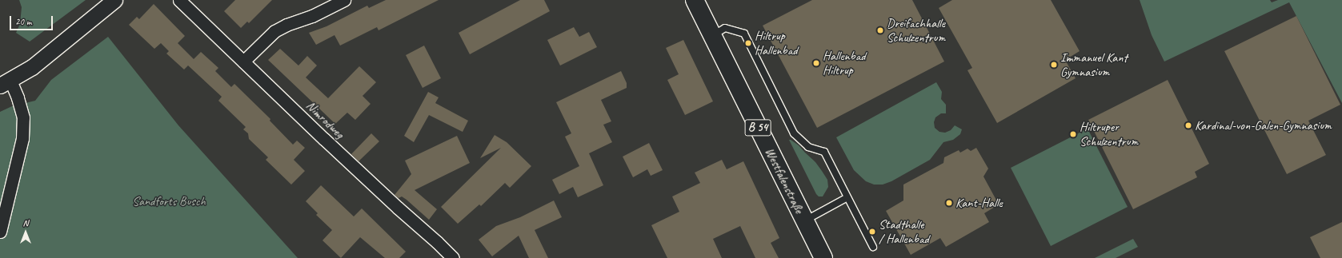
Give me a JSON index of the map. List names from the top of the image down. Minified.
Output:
{"streets":{"main road":["B 54","Westfalenstraße"],"street":["Nimrodweg"]},"parks":["Sandforts Busch"],"places":["Dreifachhalle Schulzentrum","Hiltrup Hallenbad","Hallenbad Hiltrup","Immanuel Kant Gymnasium","Kardinal-von-Galen-Gymnasium","Hiltruper Schulzentrum","Kant-Halle","Stadthalle / Hallenbad"],"scale_bar":"20 m","north":"top"}
